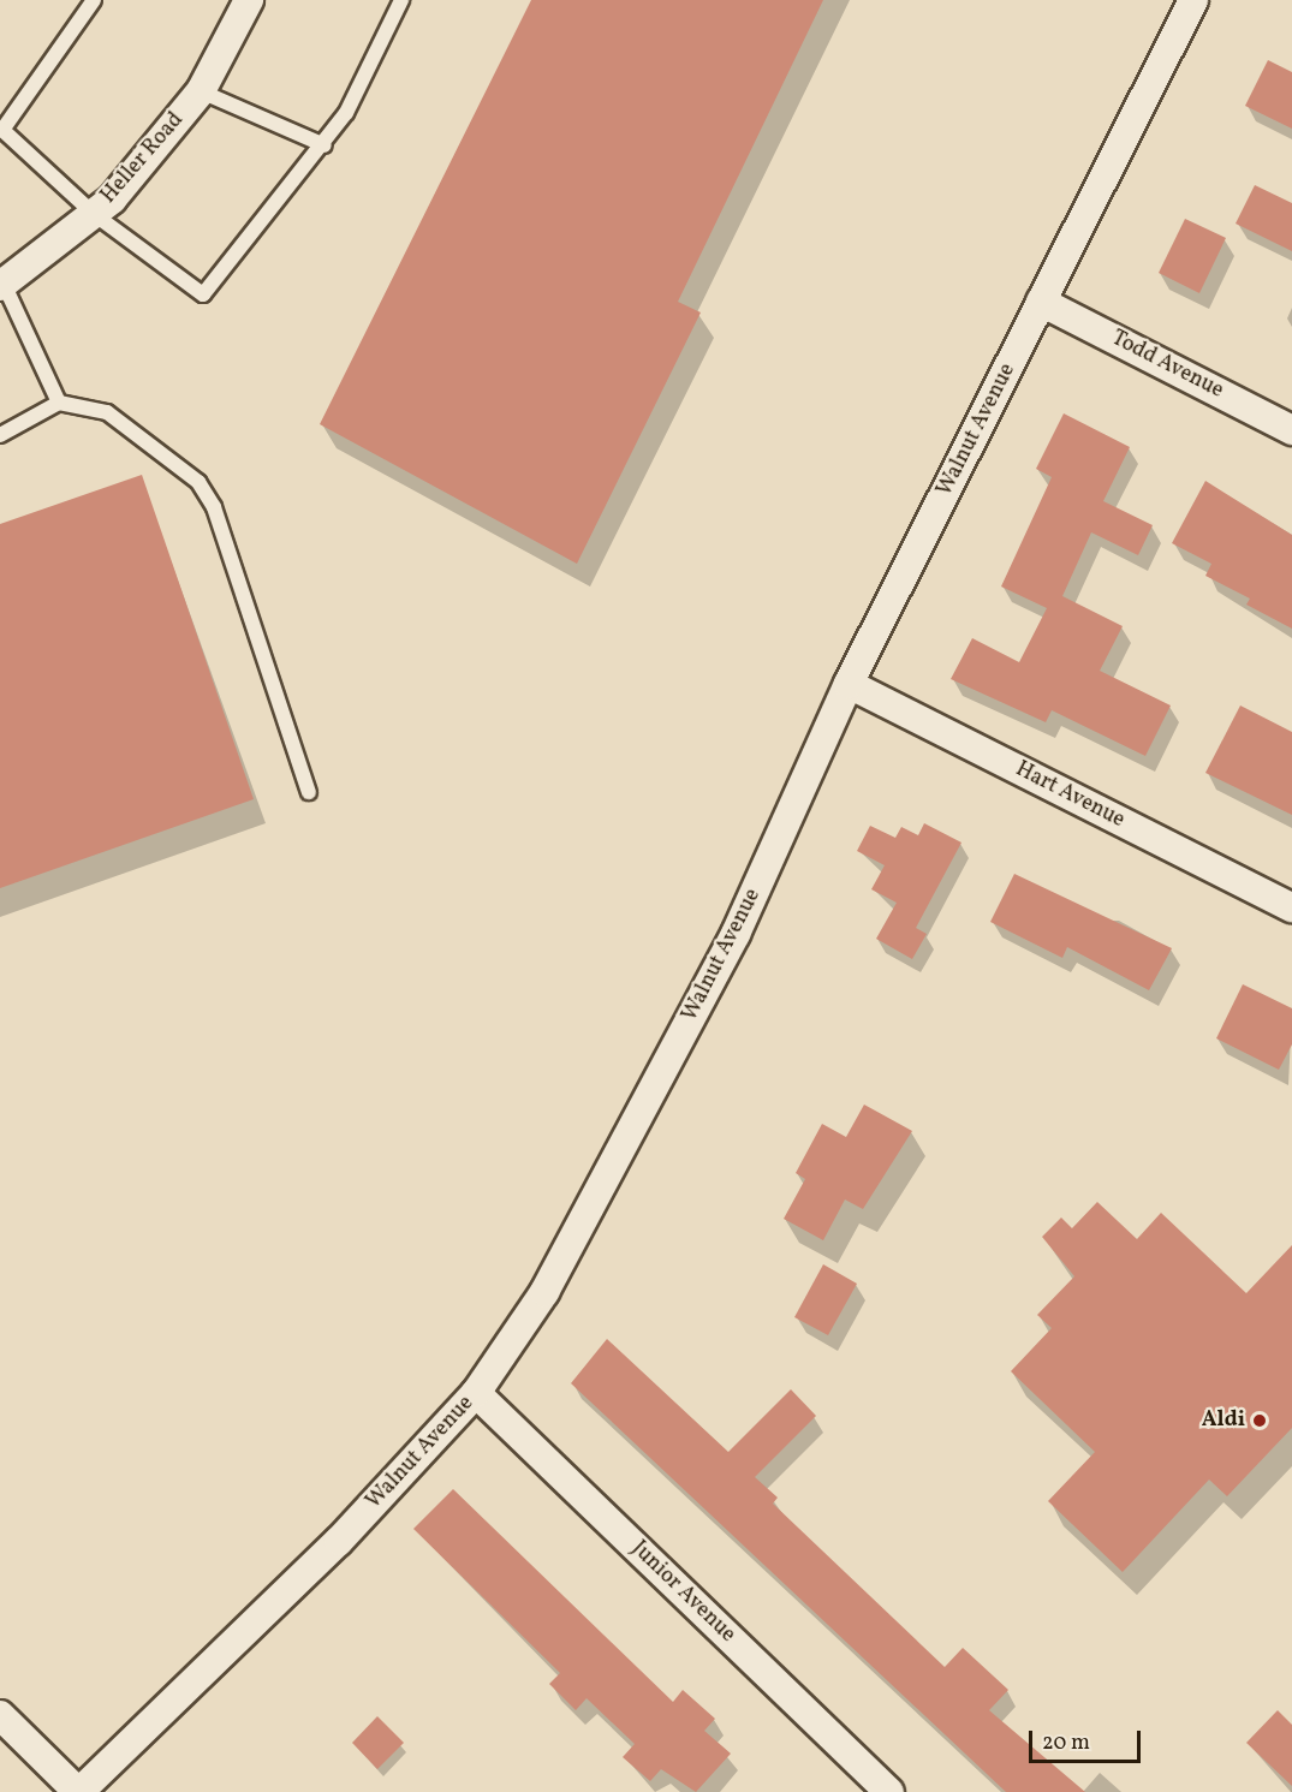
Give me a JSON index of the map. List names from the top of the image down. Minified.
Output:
{"streets":{"street":["Heller Road","Todd Avenue","Walnut Avenue","Hart Avenue","Junior Avenue"]},"crossings":[["Todd Avenue","Walnut Avenue"],["Walnut Avenue","Hart Avenue"],["Walnut Avenue","Junior Avenue"]],"places":["Aldi"],"scale_bar":"20 m"}
